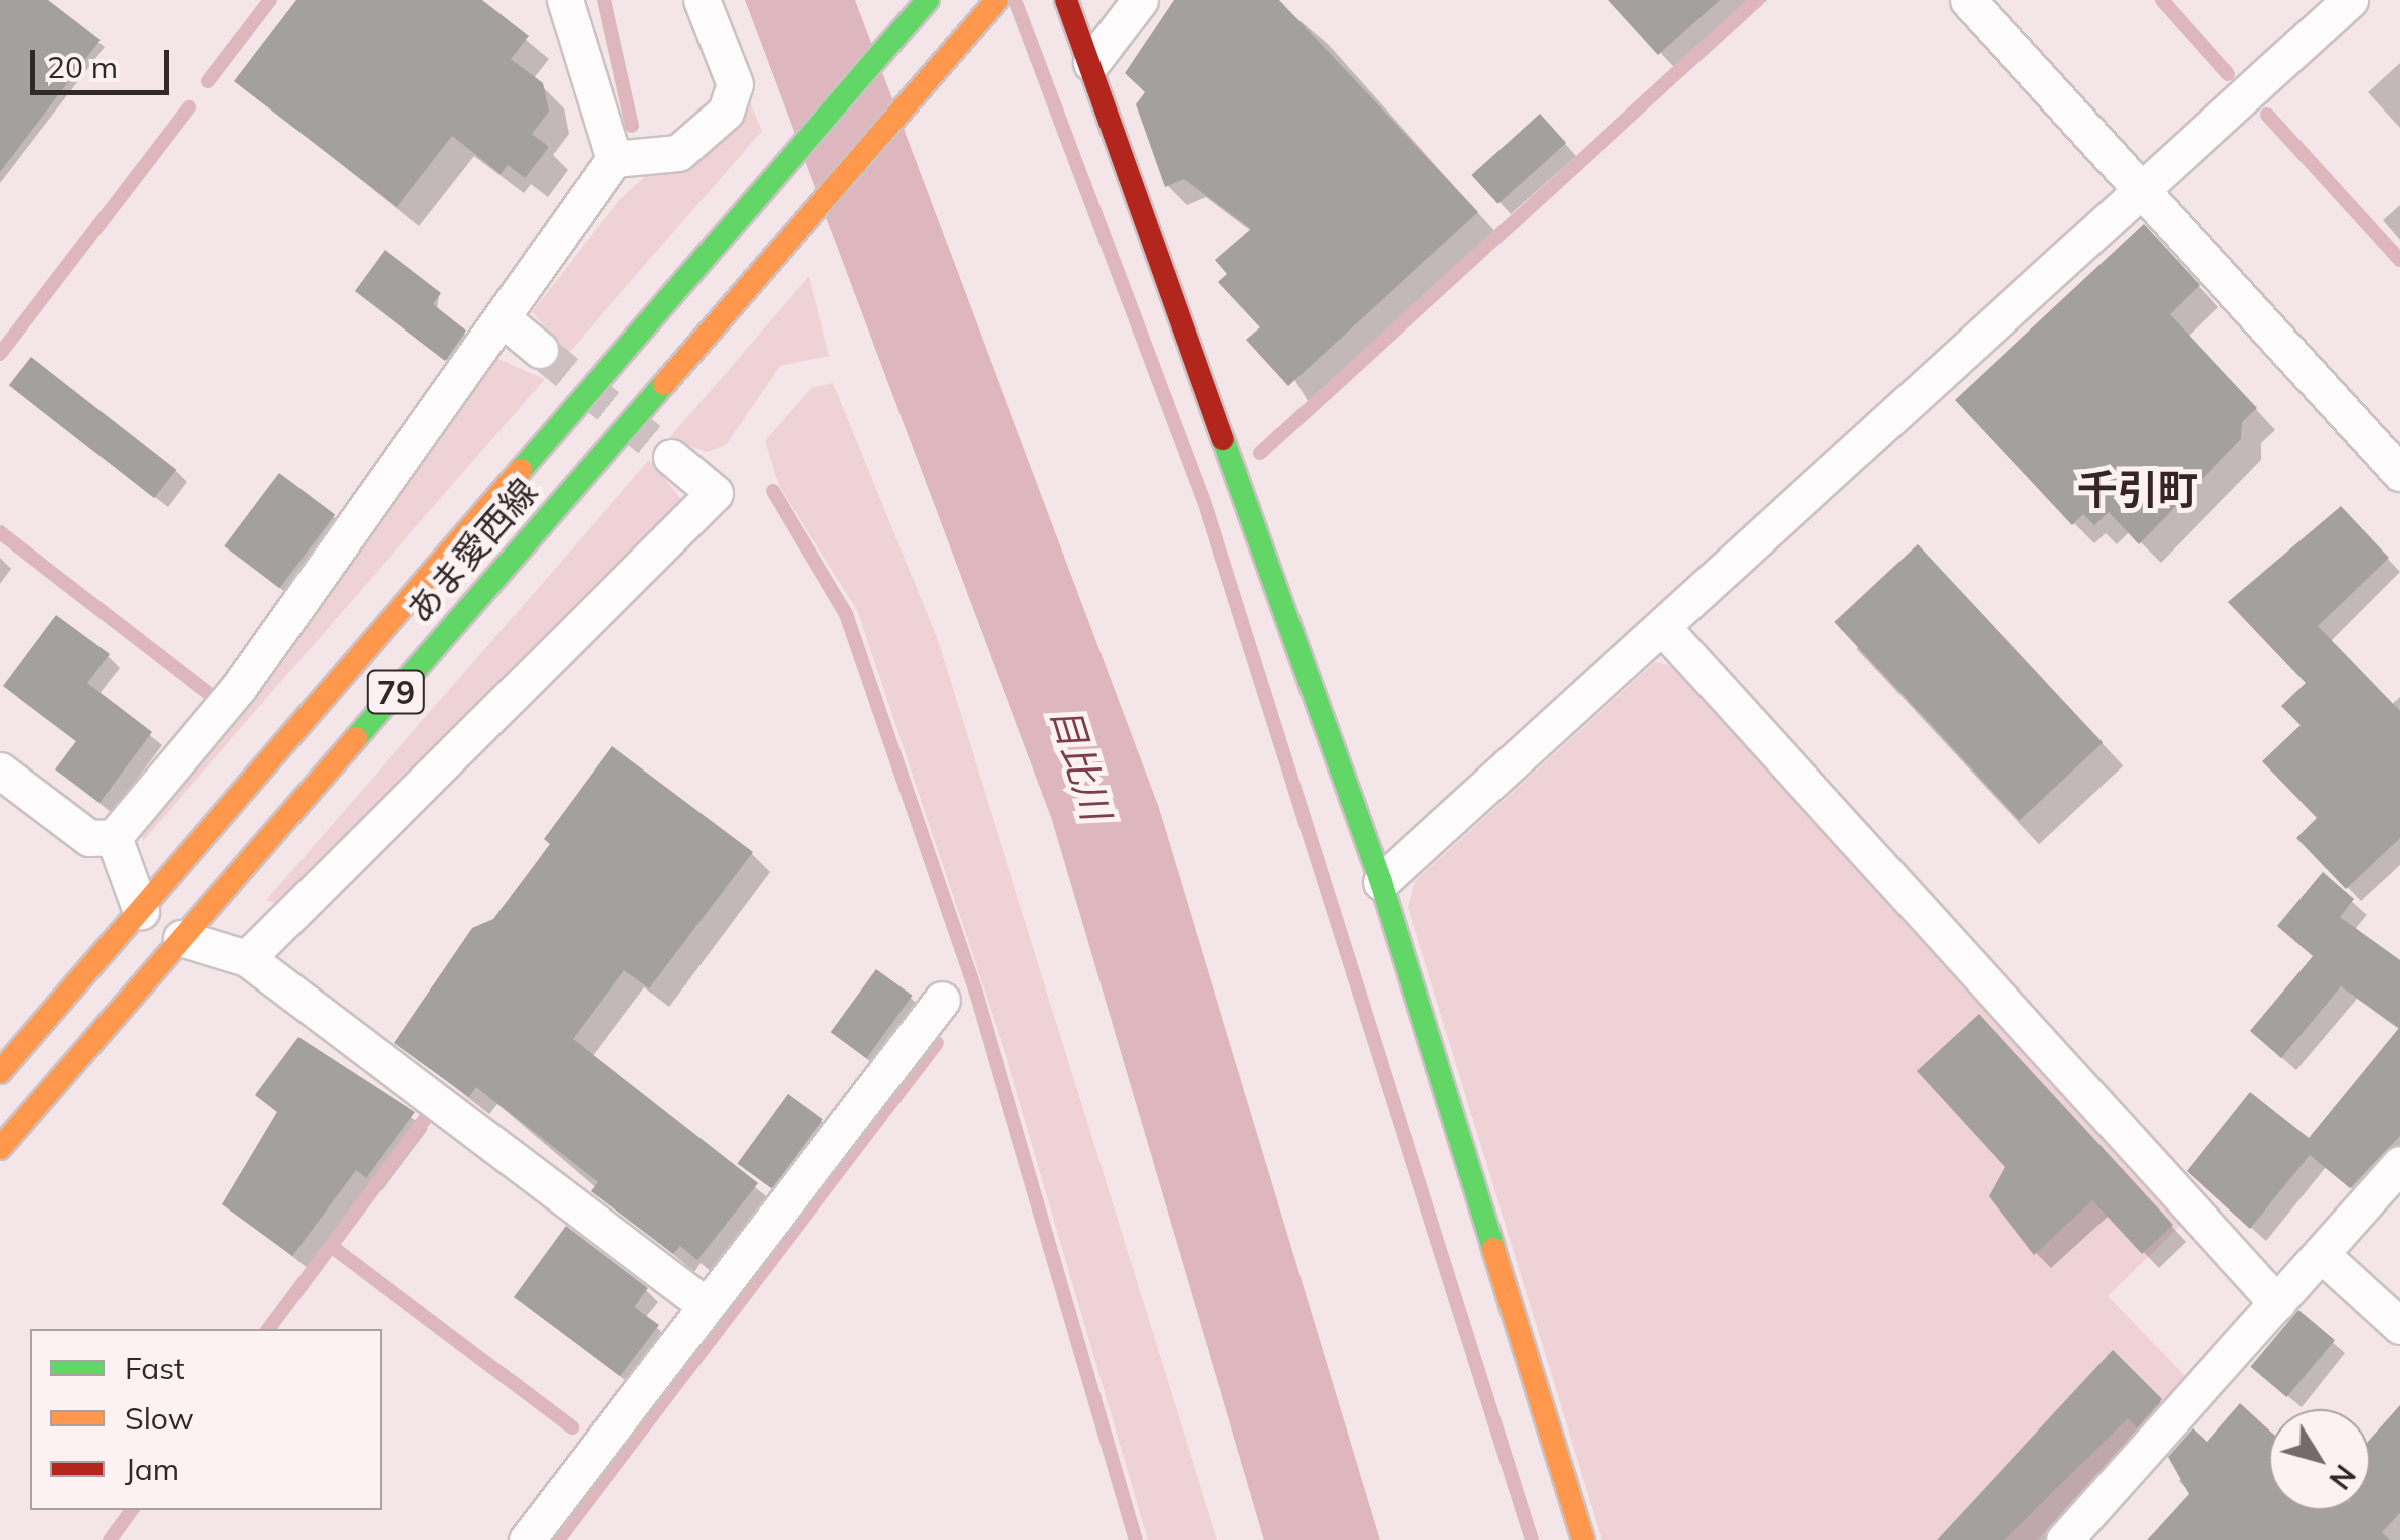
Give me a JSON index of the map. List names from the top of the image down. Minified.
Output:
{"streets":{"main road":["あま愛西線","79"]},"districts":["千引町"],"water":["目比川"],"legend":["Fast","Slow","Jam"],"scale_bar":"20 m","north":"bottom right"}
